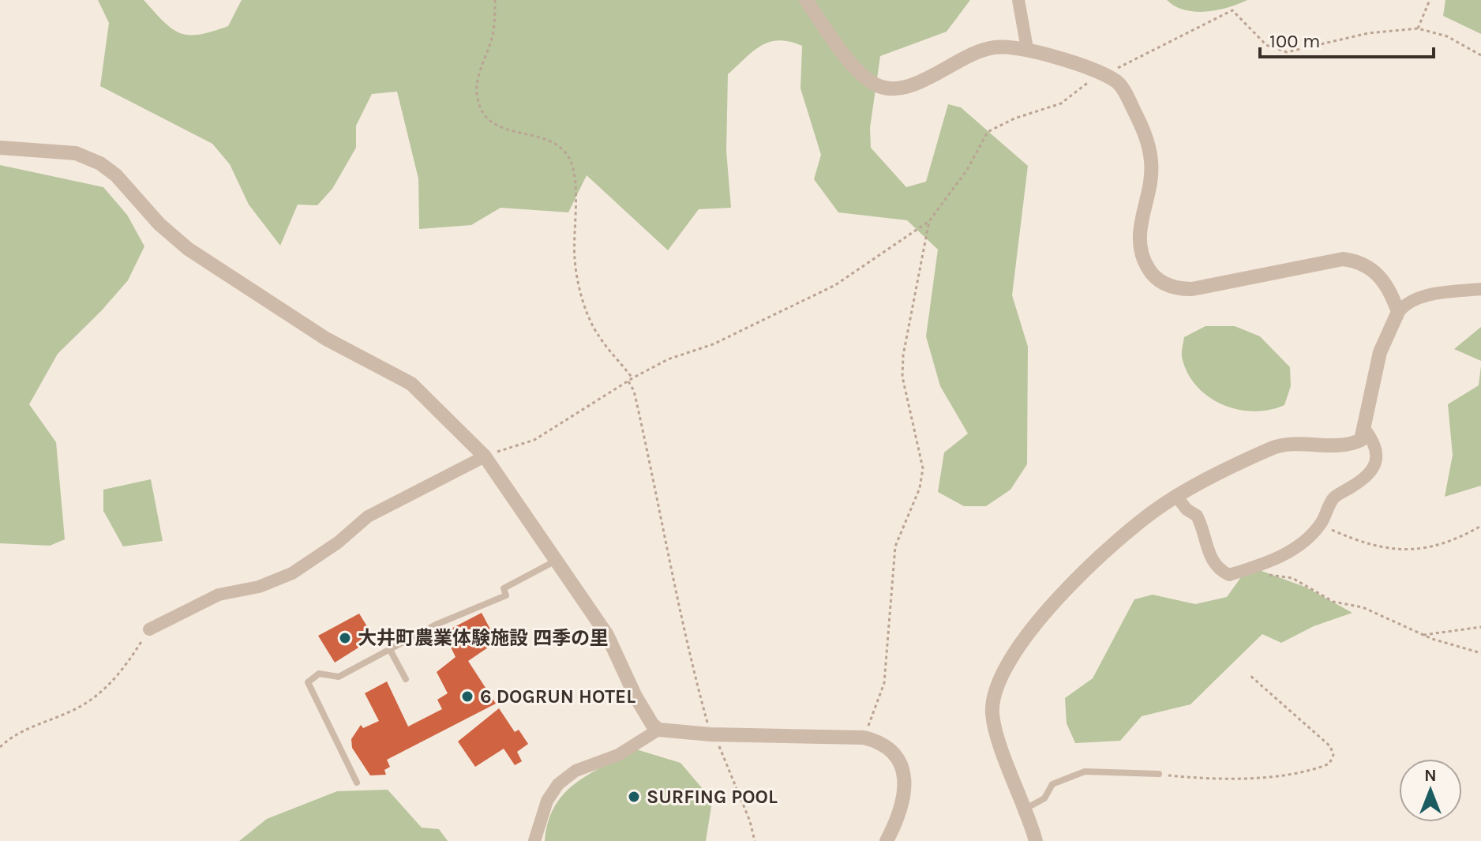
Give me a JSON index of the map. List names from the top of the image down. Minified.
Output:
{"places":["大井町農業体験施設 四季の里","6 DOGRUN HOTEL","SURFING POOL"],"scale_bar":"100 m","north":"top"}
